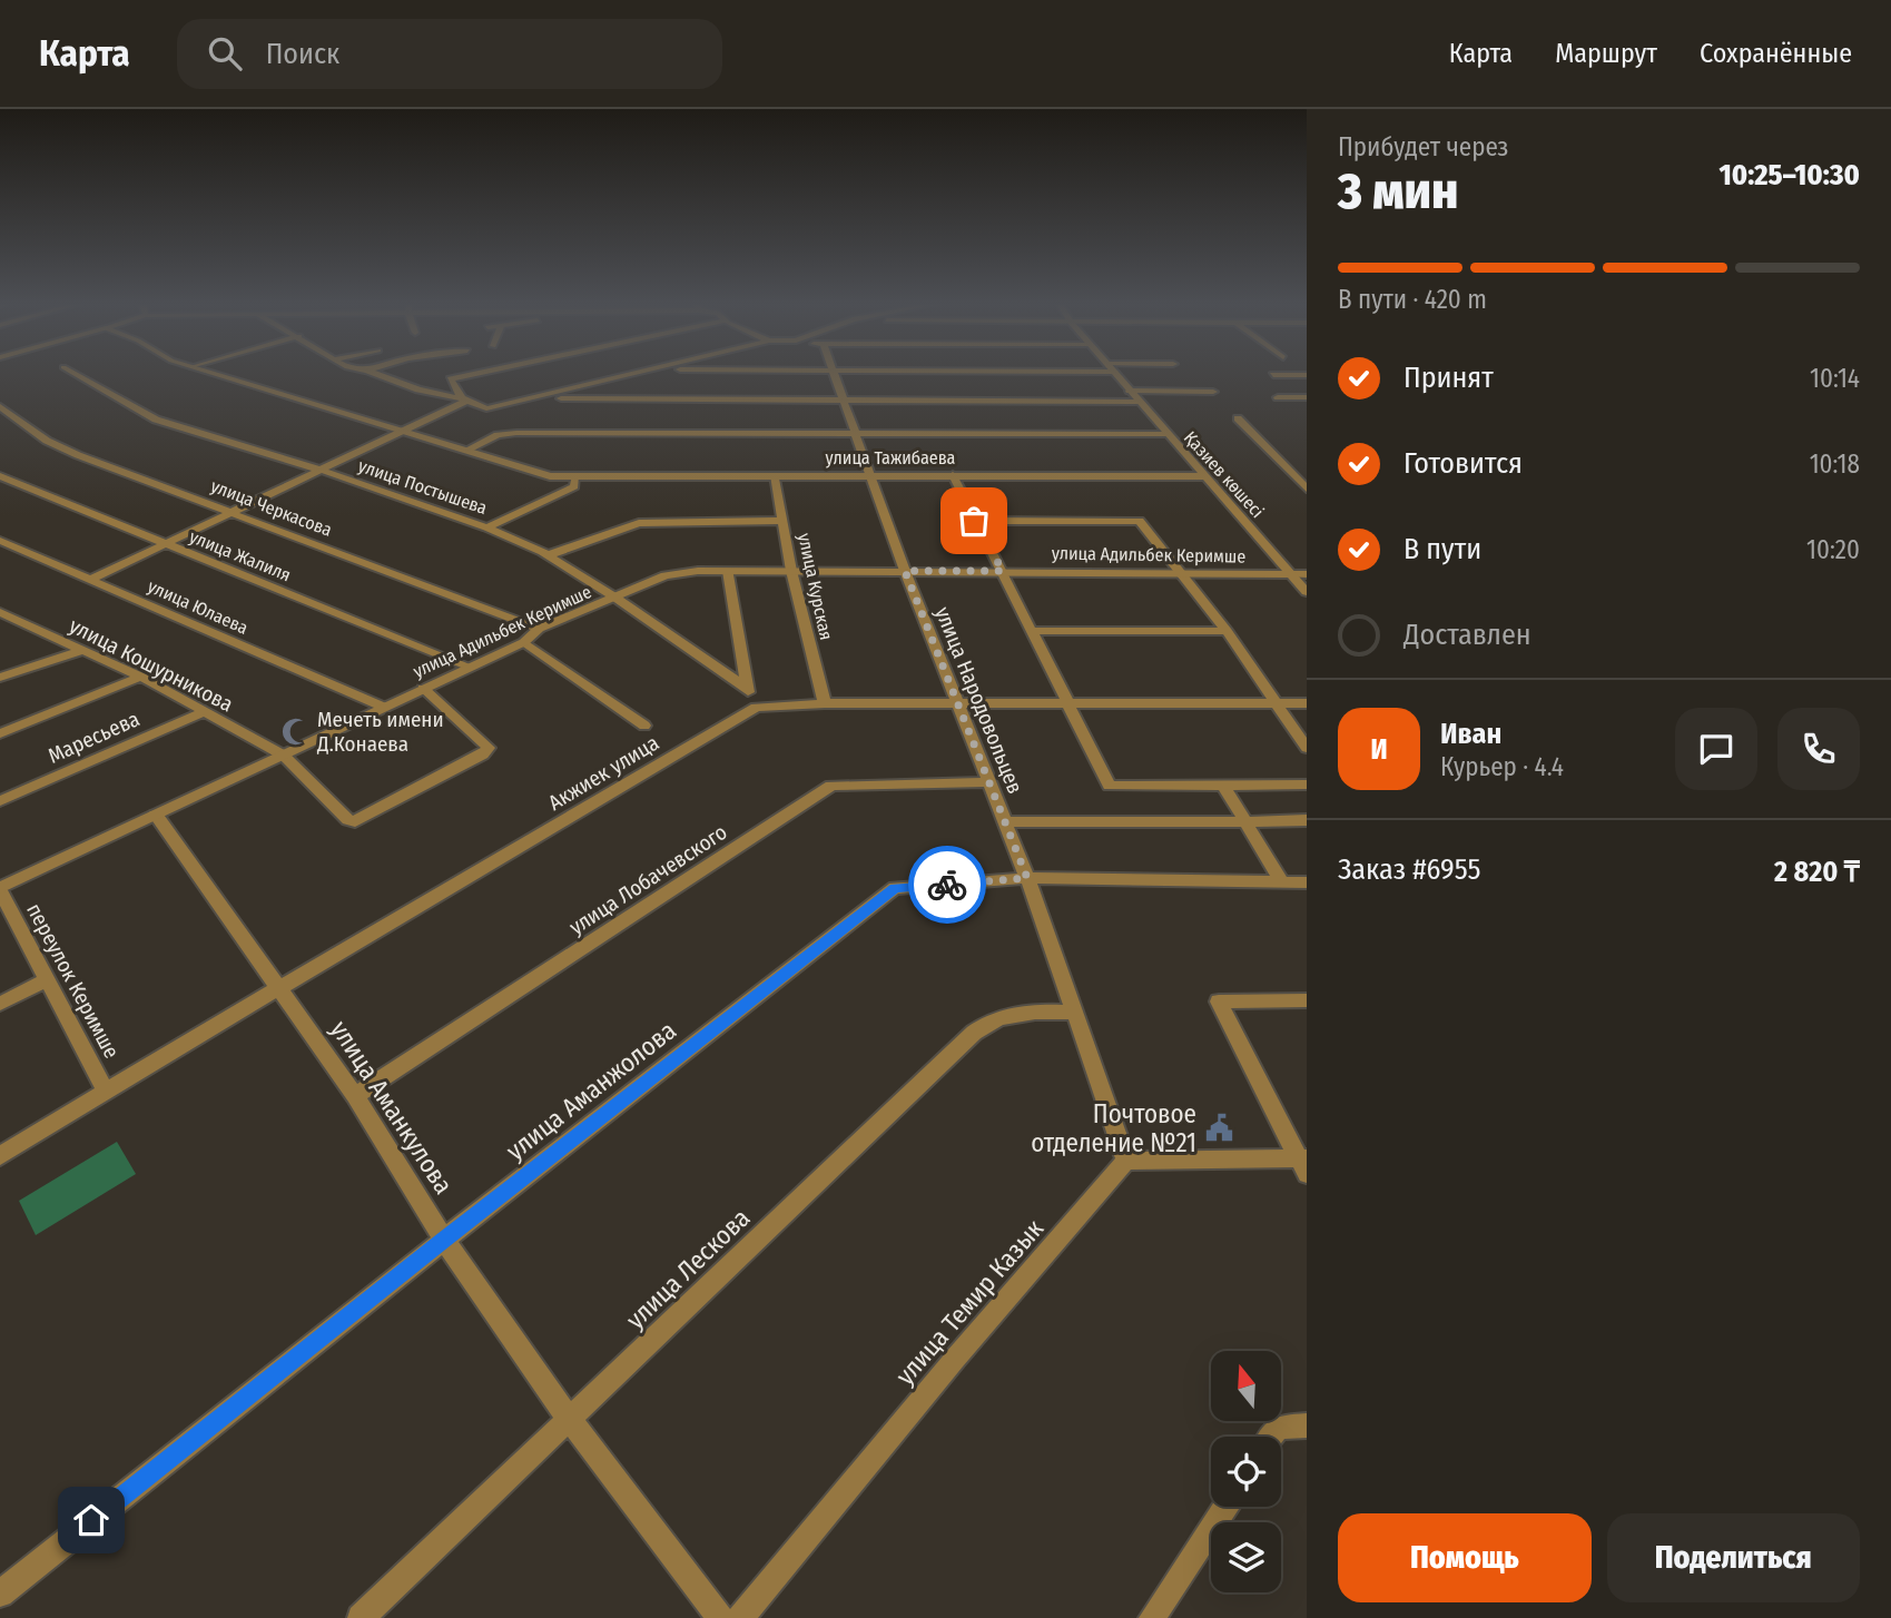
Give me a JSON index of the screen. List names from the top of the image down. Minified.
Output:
{"streets":{"street":["улица Тажибаева","Қазиев көшесі","улица Постышева","улица Черкасова","улица Адильбек Керимше","улица Жалиля","улица Курская","улица Юлаева","улица Кошурникова","улица Народовольцев","Маресьева","Акжиек улица","улица Лобачевского","переулок Керимше","улица Аманжолова","улица Аманкулова","улица Лескова","улица Темир Казык"]},"crossings":[["улица Тажибаева","Қазиев көшесі"],["улица Тажибаева","улица Курская"],["улица Тажибаева","улица Народовольцев"],["Қазиев көшесі","улица Адильбек Керимше"],["улица Постышева","улица Адильбек Керимше"],["улица Черкасова","улица Адильбек Керимше"],["улица Адильбек Керимше","улица Жалиля"],["улица Адильбек Керимше","улица Курская"],["улица Адильбек Керимше","улица Юлаева"],["улица Адильбек Керимше","улица Кошурникова"],["улица Адильбек Керимше","улица Народовольцев"],["улица Адильбек Керимше","переулок Керимше"],["улица Адильбек Керимше","улица Аманкулова"],["улица Курская","Акжиек улица"],["улица Кошурникова","Маресьева"],["улица Народовольцев","Акжиек улица"],["улица Народовольцев","улица Лобачевского"],["улица Народовольцев","улица Аманжолова"],["улица Народовольцев","улица Лескова"],["улица Народовольцев","улица Темир Казык"],["Акжиек улица","переулок Керимше"],["Акжиек улица","улица Аманкулова"],["улица Лобачевского","улица Аманкулова"],["улица Аманжолова","улица Аманкулова"],["улица Аманкулова","улица Лескова"]],"places":{"mosque":["Мечеть имени Д.Конаева"],"public building":["Почтовое отделение №21"]},"north":"top","page":{"header":"Карта","search":"Поиск","nav":["Карта","Маршрут","Сохранённые"],"heading":["3 мин","Прибудет через","10:25–10:30"],"panel":["Иван","Курьер · 4.4","Заказ #6955","2 820 ₸"],"bar":"В пути · 420 m","list":[["Принят","10:14"],["Готовится","10:18"],["В пути","10:20"],"Доставлен"],"round":"И","buttons":["Помощь","Поделиться"]}}
